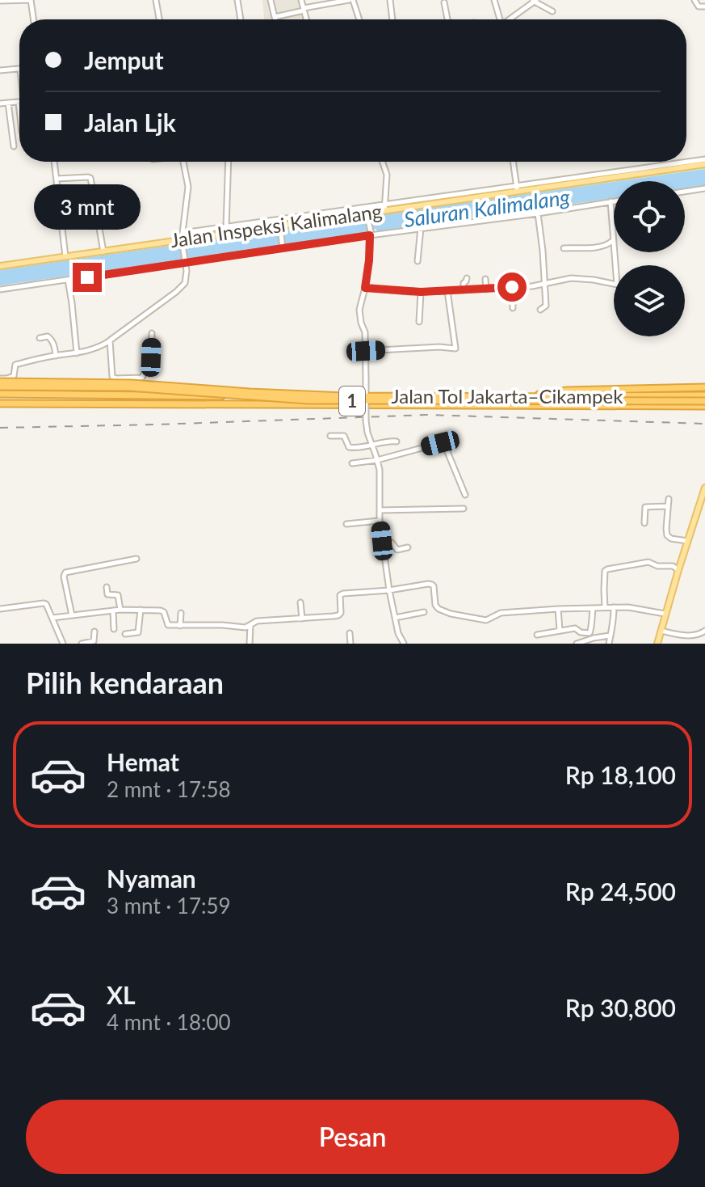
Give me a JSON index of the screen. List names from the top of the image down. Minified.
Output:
{"streets":{"highway":["Jalan Tol Jakarta–Cikampek","1"],"main road":["Jalan Inspeksi Kalimalang"]},"crossings":[["Jalan Tol Jakarta–Cikampek","1"]],"water":["Saluran Kalimalang"],"page":{"banner":["Jemput","Jalan Ljk"],"bubble":"3 mnt","heading":"Pilih kendaraan","list":[{"name":"Hemat","note":"2 mnt · 17:58","value":"Rp 18,100"},{"name":"Nyaman","note":"3 mnt · 17:59","value":"Rp 24,500"},{"name":"XL","note":"4 mnt · 18:00","value":"Rp 30,800"}],"buttons":"Pesan"}}
